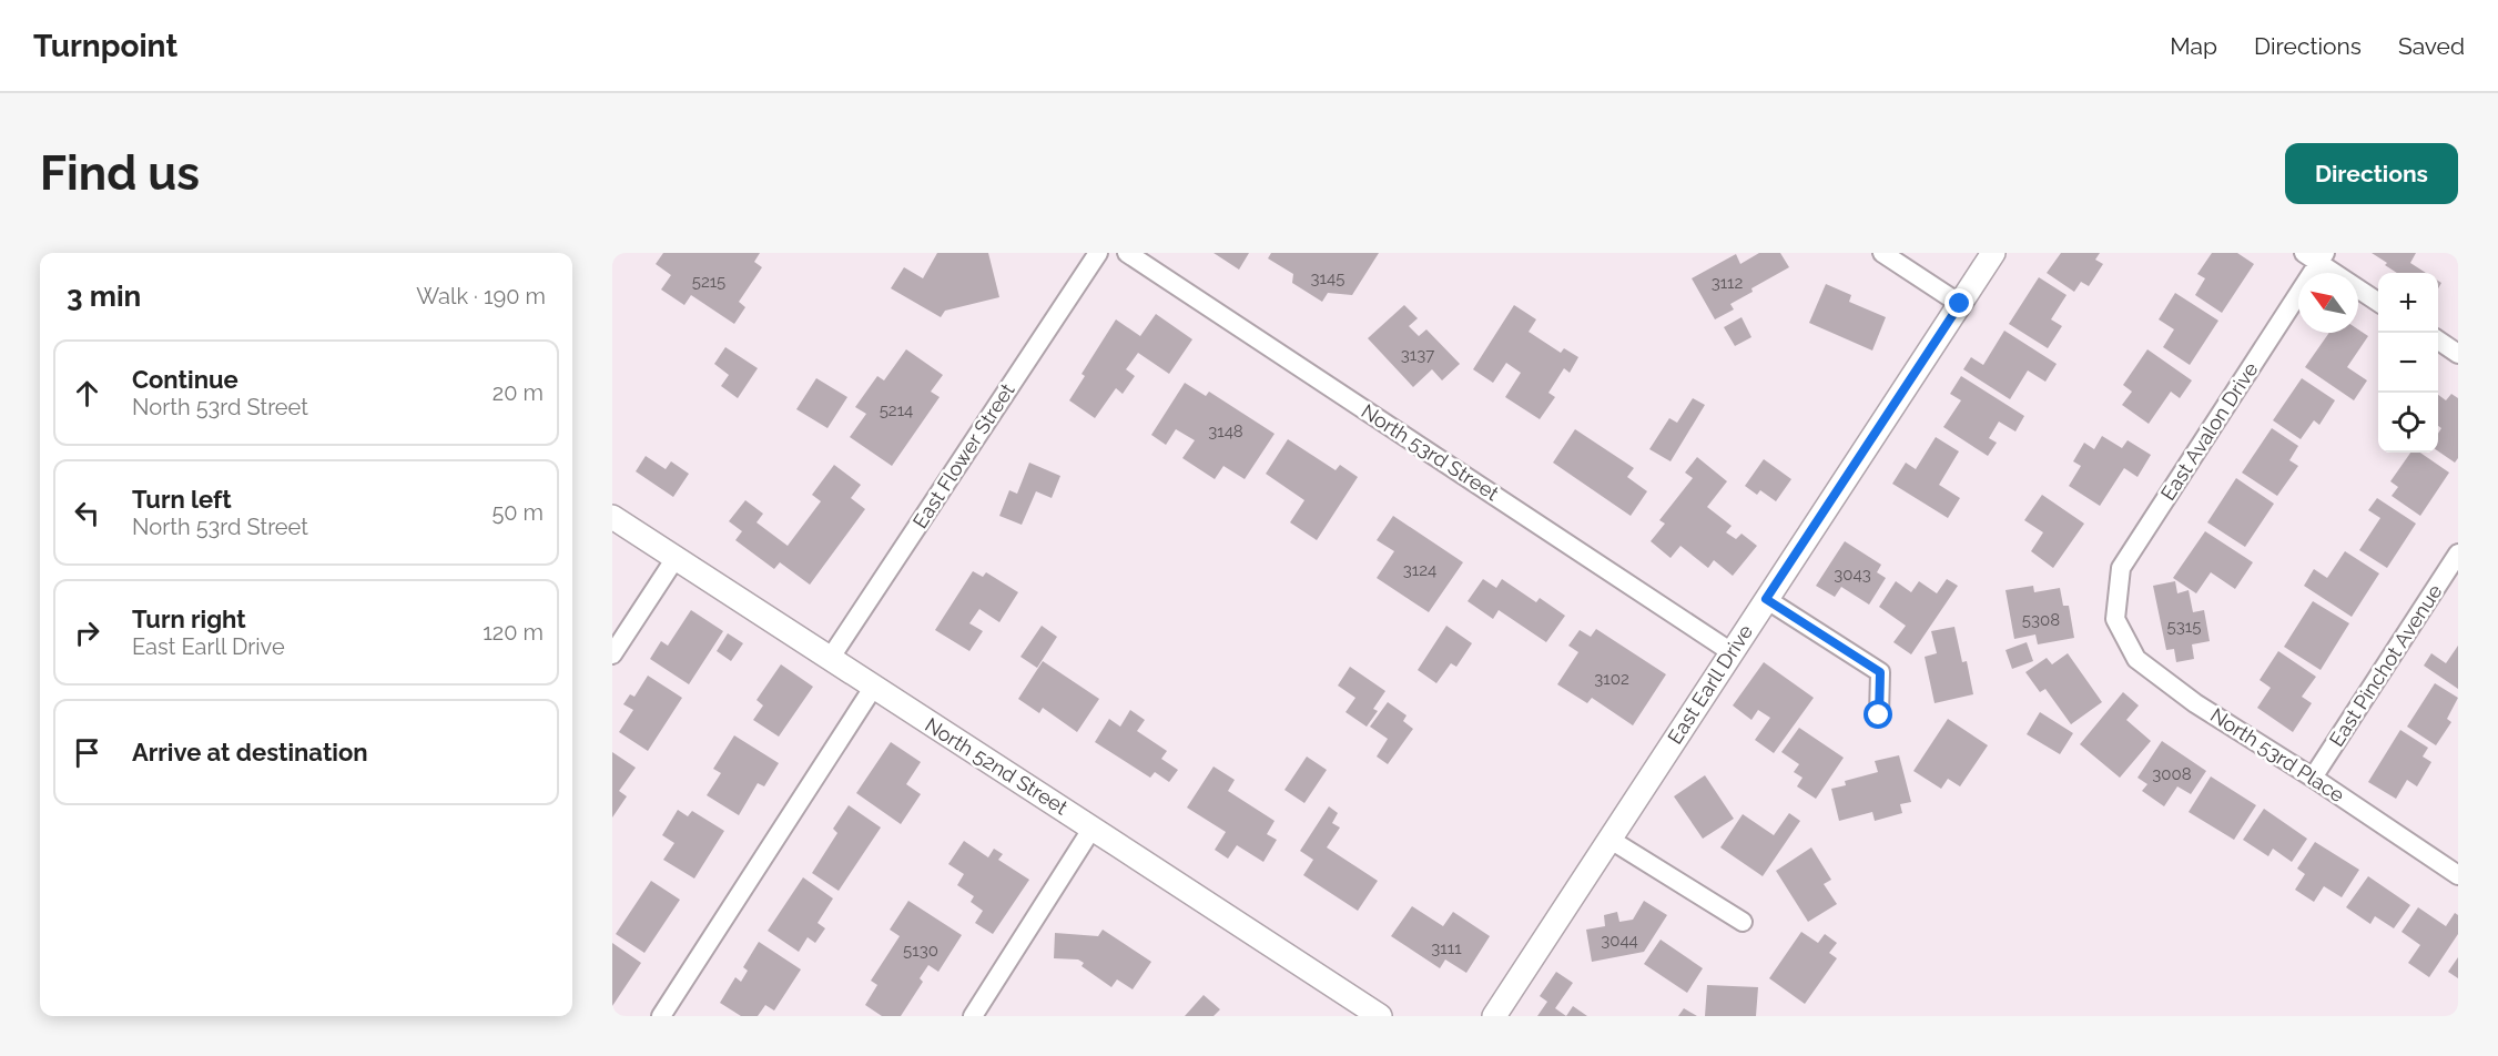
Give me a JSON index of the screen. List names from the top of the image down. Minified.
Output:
{"streets":{"street":["East Avalon Drive","North 53rd Street","East Flower Street","East Pinchot Avenue","East Earll Drive","North 53rd Place","North 52nd Street"]},"crossings":[["East Avalon Drive","North 53rd Place"],["North 53rd Street","East Earll Drive"],["East Flower Street","North 52nd Street"],["East Pinchot Avenue","North 53rd Place"]],"house_numbers":["3145","5215","3112","3137","5214","3148","3124","3043","5308","5315","3102","3008","3044","3111","5130"],"north":"top left","page":{"header":"Turnpoint","nav":["Map","Directions","Saved"],"buttons":"Directions","title":"Find us","heading":["3 min","Walk · 190 m"],"map_buttons":["+","−"],"list":[["Continue","North 53rd Street","20 m"],["Turn left","North 53rd Street","50 m"],["Turn right","East Earll Drive","120 m"],"Arrive at destination"]}}
